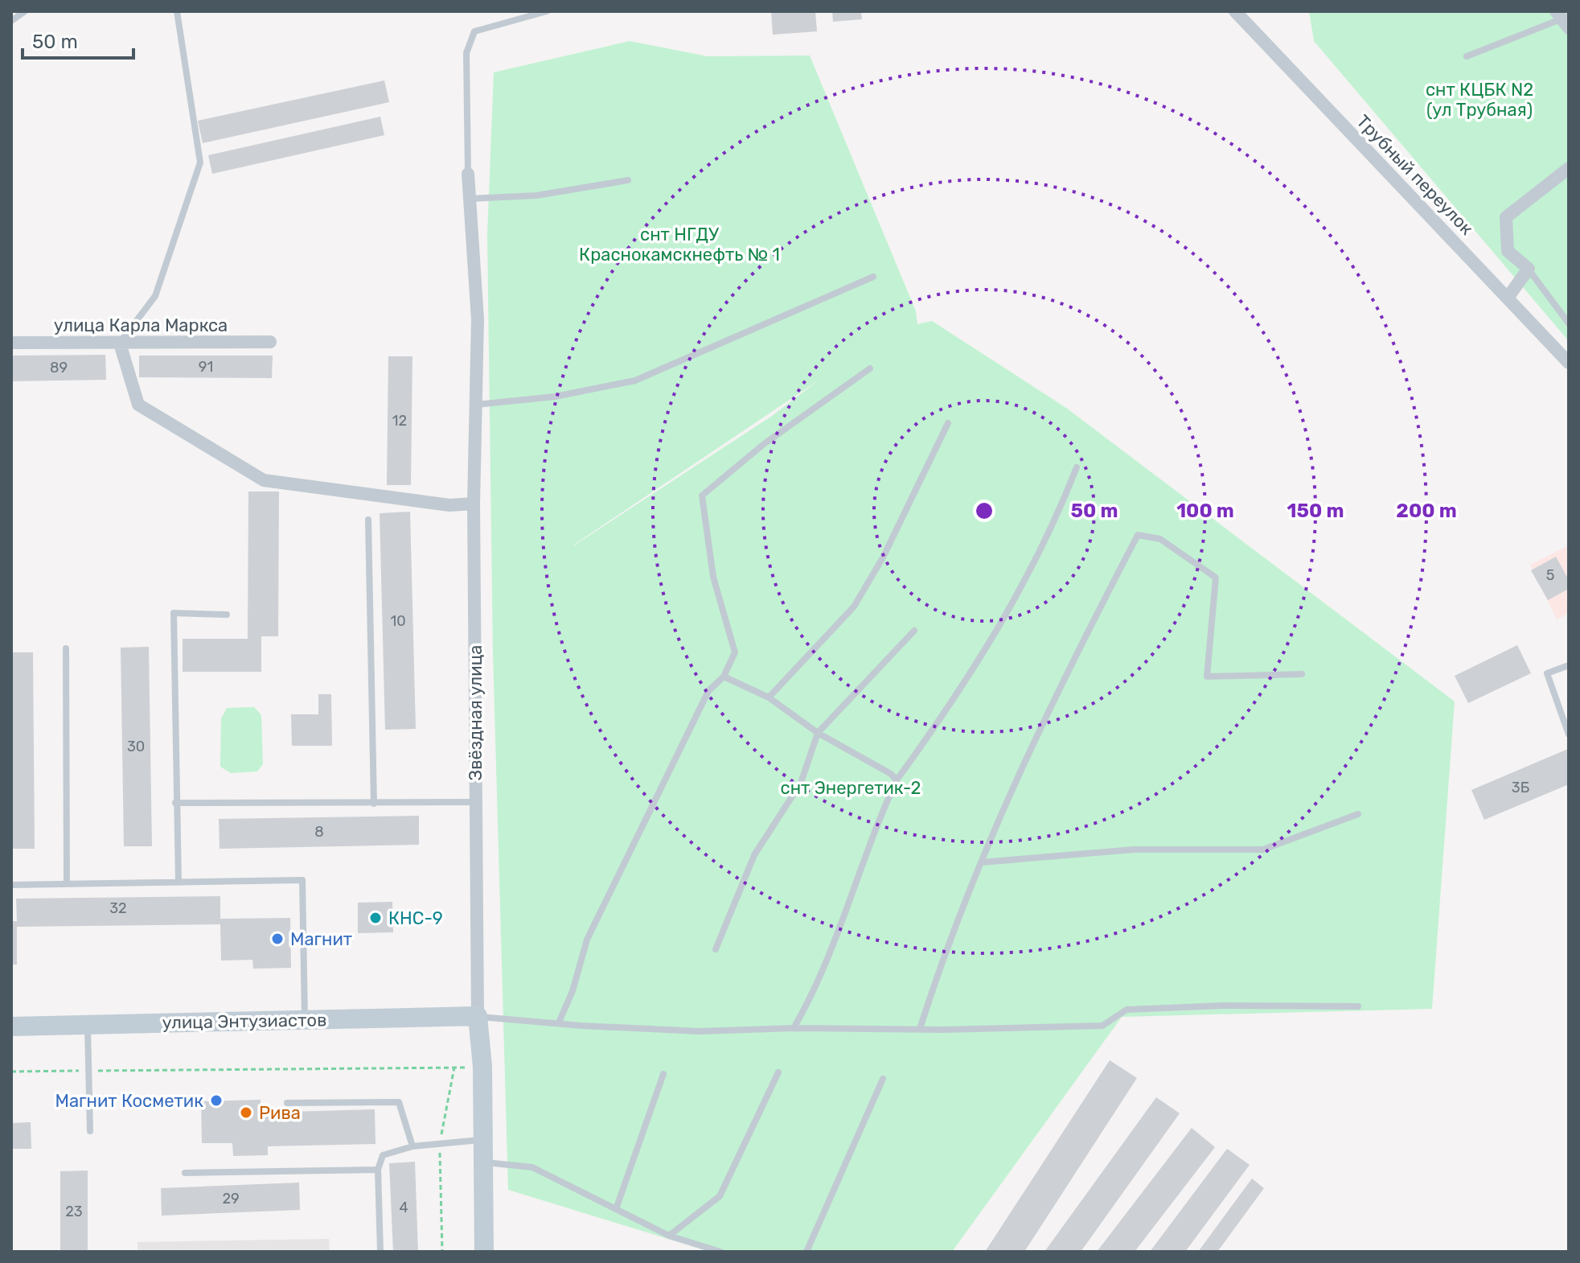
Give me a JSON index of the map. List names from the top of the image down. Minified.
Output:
{"streets":{"street":["Трубный переулок","улица Карла Маркса","Звёздная улица","улица Энтузиастов"]},"crossings":[["Звёздная улица","улица Энтузиастов"]],"parks":["снт КЦБК N2 (ул Трубная)","снт НГДУ Краснокамскнефть № 1","снт Энергетик-2"],"places":["КНС-9","Магнит","Магнит Косметик","Рива"],"house_numbers":["91","89","12","5","10","30","3Б","8","32","29","4","23"],"scale_bar":"50 m","rings":["50 m","100 m","150 m","200 m"]}
